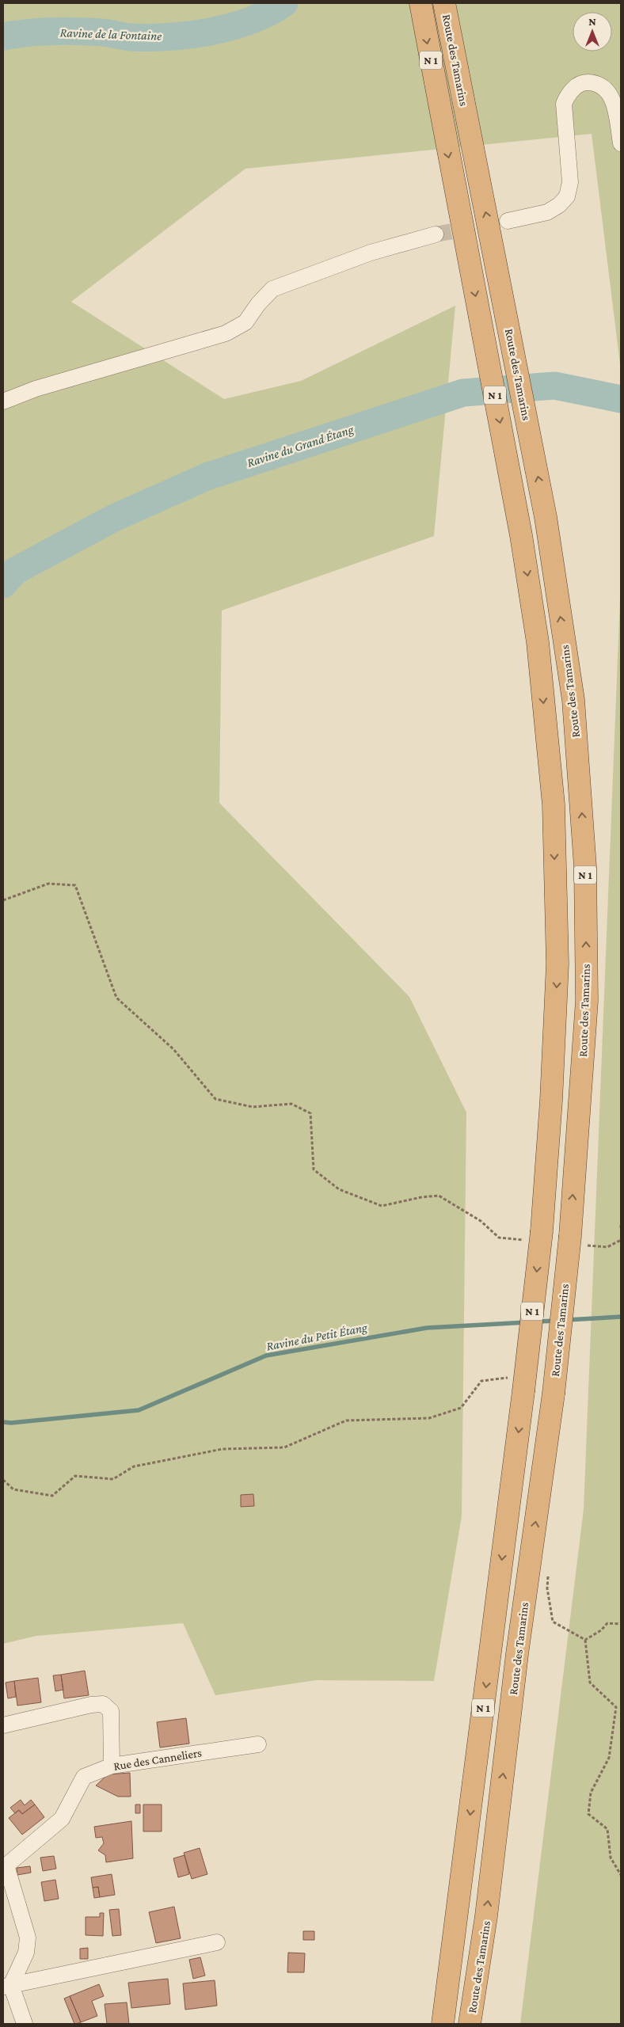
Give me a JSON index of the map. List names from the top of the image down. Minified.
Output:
{"streets":{"highway":["N 1","Route des Tamarins"],"street":["Rue des Canneliers"]},"water":["Ravine de la Fontaine","Ravine du Grand Étang","Ravine du Petit Étang"],"north":"top"}
